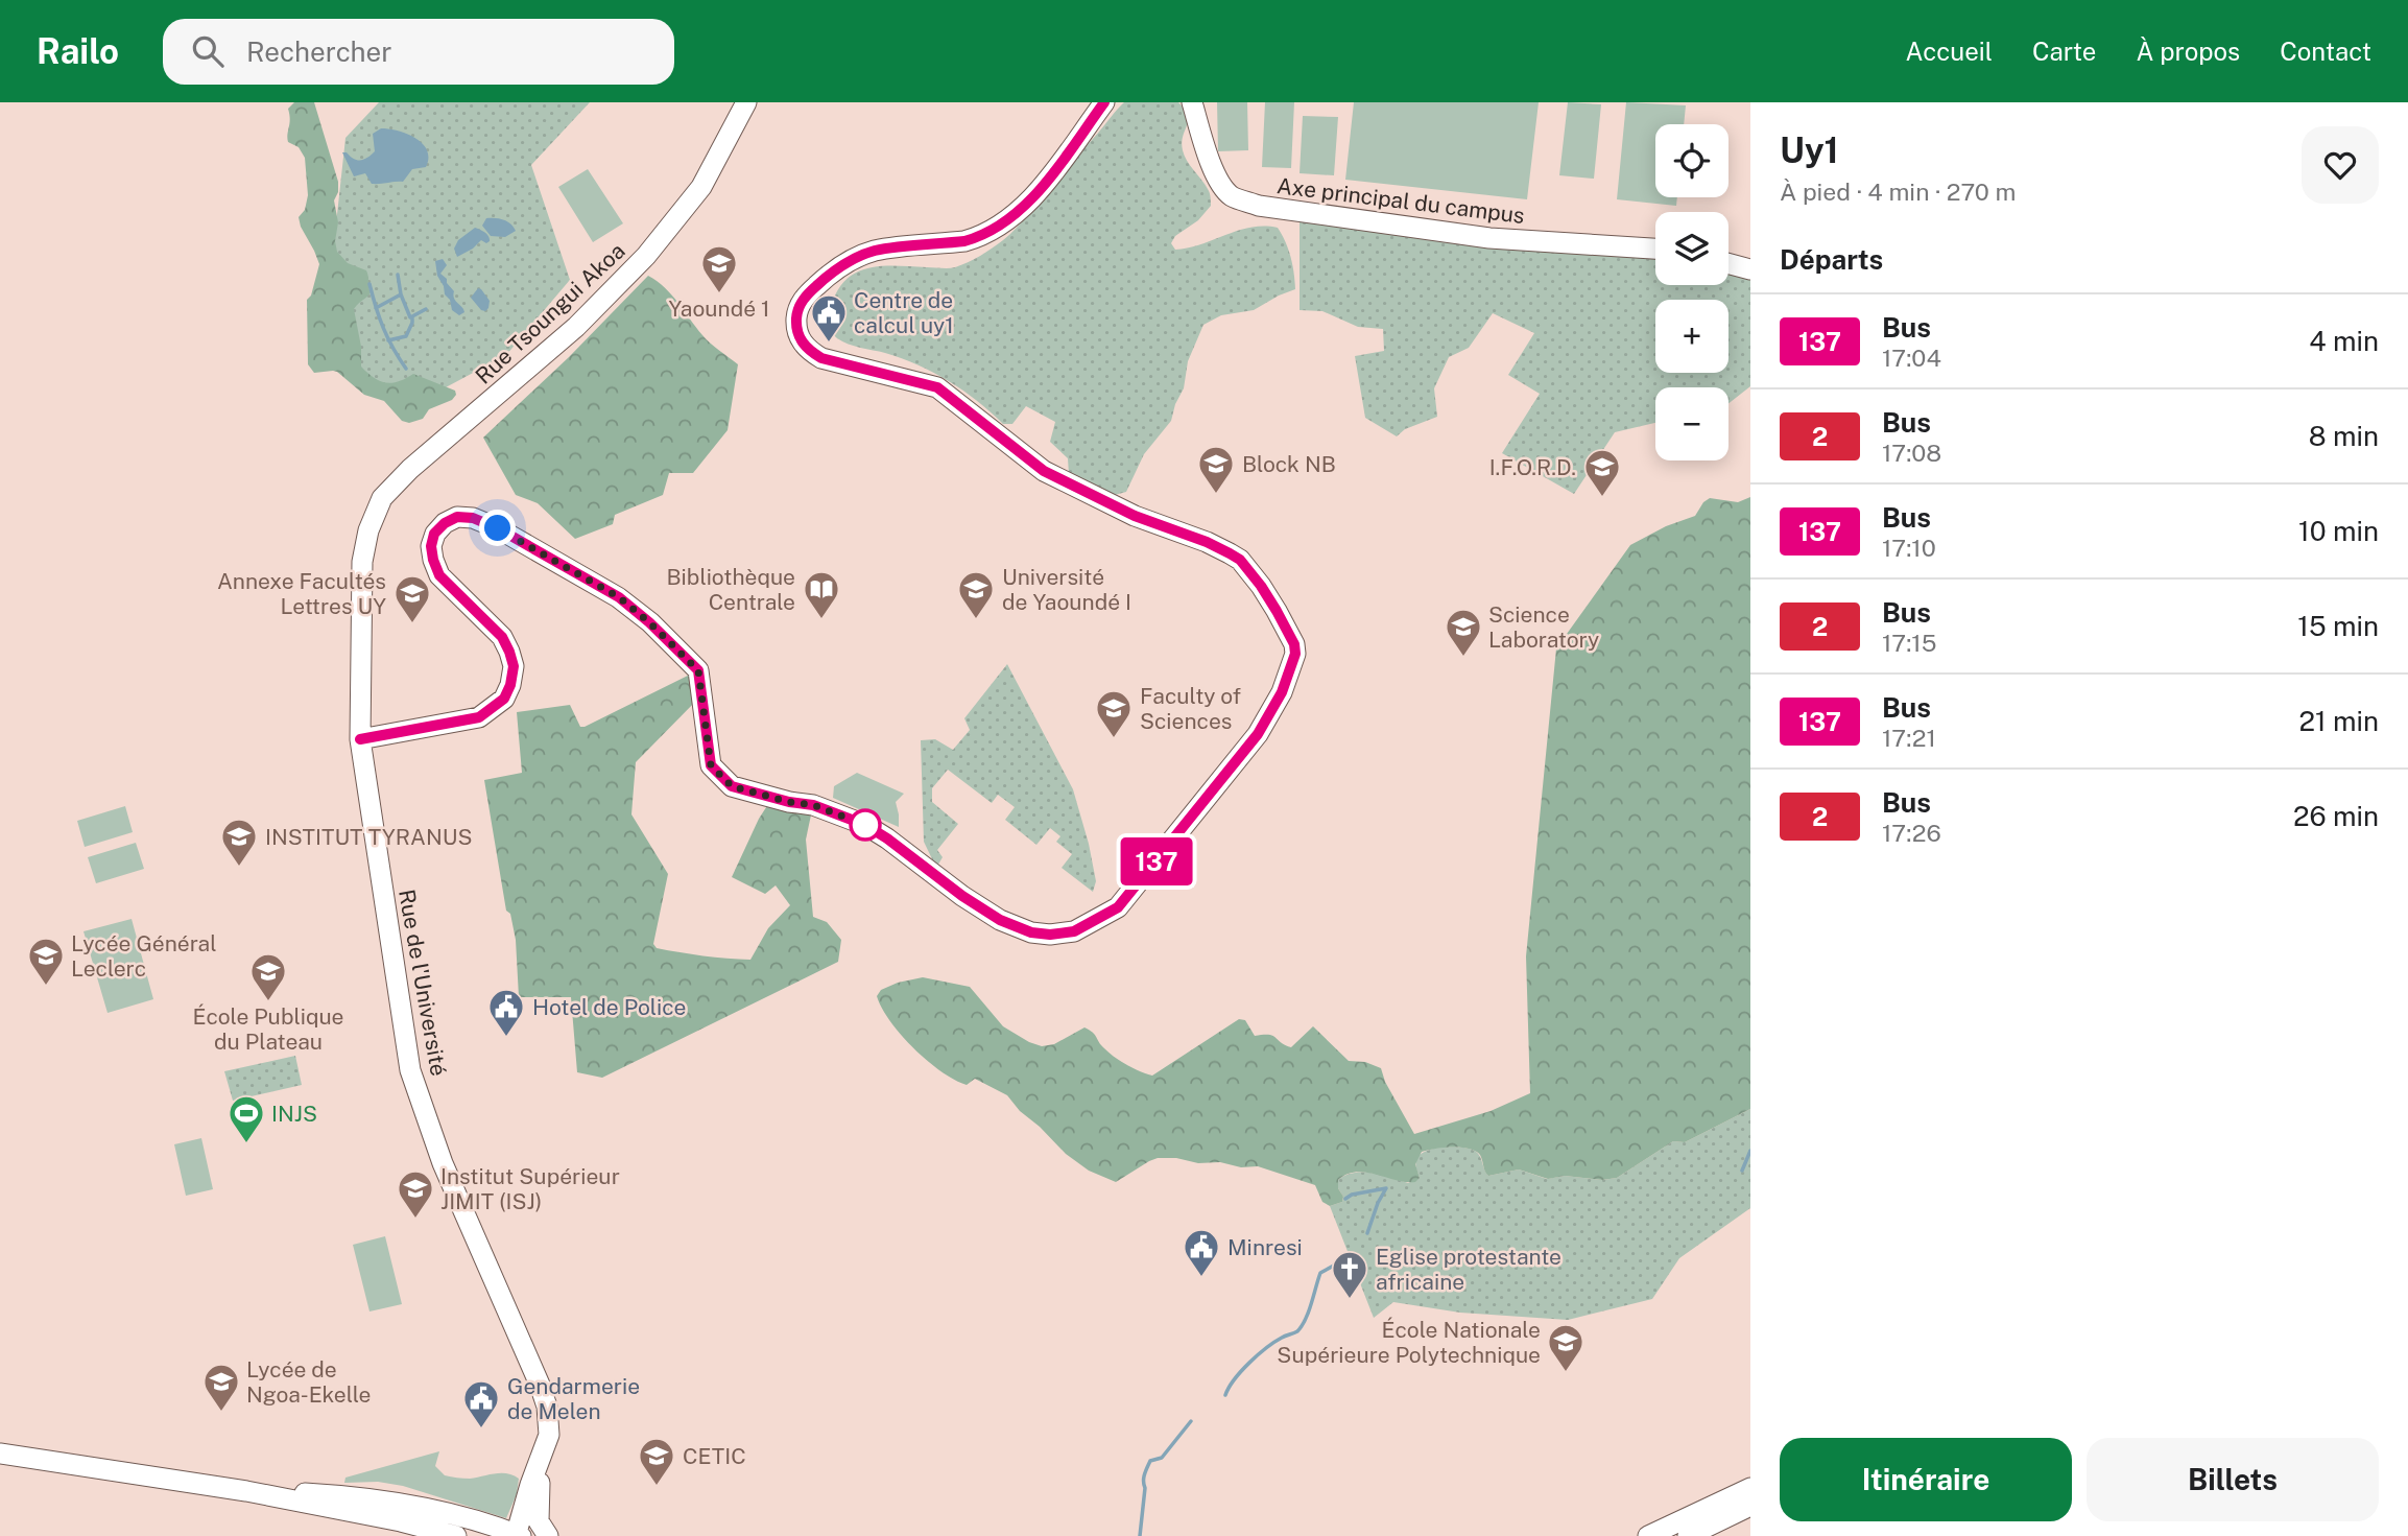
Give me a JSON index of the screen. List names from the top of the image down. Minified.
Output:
{"streets":{"street":["Axe principal du campus","Rue Tsoungui Akoa","Rue de l'Université"]},"crossings":[["Rue Tsoungui Akoa","Rue de l'Université"]],"places":{"school or university":["Yaoundé 1","Block NB","I.F.O.R.D.","Université de Yaoundé I","Annexe Facultés Lettres UY","Science Laboratory","Faculty of Sciences","INSTITUT TYRANUS","Lycée Général Leclerc","École Publique du Plateau","Institut Supérieur JIMIT (ISJ)","École Nationale Supérieure Polytechnique","Lycée de Ngoa-Ekelle","CETIC"],"public building":["Centre de calcul uy1","Hotel de Police","Minresi","Gendarmerie de Melen"],"library":["Bibliothèque Centrale"],"sports":["INJS"],"church":["Eglise protestante africaine"]},"lines":["bus line 137"],"page":{"header":"Railo","search":"Rechercher","nav":["Accueil","Carte","À propos","Contact"],"on_map":"137","heading":[["Uy1","À pied · 4 min · 270 m"],"Départs"],"map_buttons":["+","−"],"list":[{"mark":"137","name":"Bus","note":"17:04","value":"4 min"},{"mark":"2","name":"Bus","note":"17:08","value":"8 min"},{"mark":"137","name":"Bus","note":"17:10","value":"10 min"},{"mark":"2","name":"Bus","note":"17:15","value":"15 min"},{"mark":"137","name":"Bus","note":"17:21","value":"21 min"},{"mark":"2","name":"Bus","note":"17:26","value":"26 min"}],"buttons":["Itinéraire","Billets"]}}
